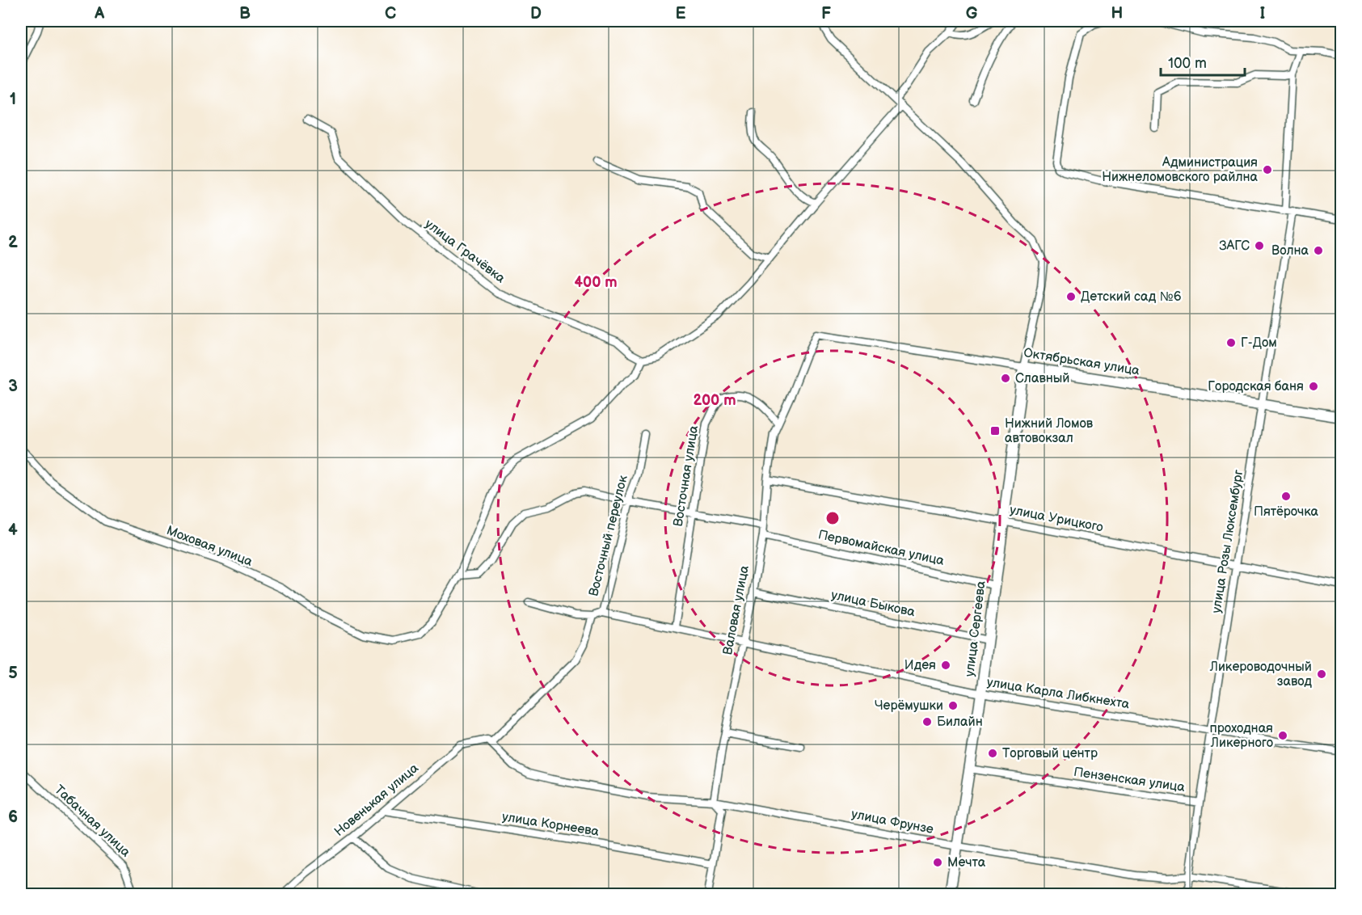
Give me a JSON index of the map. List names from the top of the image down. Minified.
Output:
{"streets":{"main road":["Октябрьская улица","улица Сергеева"],"street":["улица Грачёвка","Восточная улица","улица Урицкого","Восточный переулок","улица Розы Люксембург","Моховая улица","Первомайская улица","улица Быкова","Валовая улица","улица Карла Либкнехта","Пензенская улица","Новенькая улица","Табачная улица","улица Фрунзе","улица Корнеева"]},"crossings":[["улица Грачёвка","Моховая улица"],["Октябрьская улица","улица Розы Люксембург"],["Октябрьская улица","Валовая улица"],["Октябрьская улица","улица Сергеева"],["Восточная улица","Валовая улица"],["Восточная улица","улица Карла Либкнехта"],["улица Урицкого","улица Розы Люксембург"],["улица Урицкого","Валовая улица"],["улица Урицкого","улица Сергеева"],["Восточный переулок","улица Карла Либкнехта"],["Восточный переулок","Новенькая улица"],["Восточный переулок","улица Фрунзе"],["улица Розы Люксембург","улица Карла Либкнехта"],["улица Розы Люксембург","Пензенская улица"],["улица Розы Люксембург","улица Фрунзе"],["Первомайская улица","Валовая улица"],["Первомайская улица","улица Сергеева"],["улица Быкова","Валовая улица"],["улица Быкова","улица Сергеева"],["Валовая улица","улица Карла Либкнехта"],["Валовая улица","улица Фрунзе"],["Валовая улица","улица Корнеева"],["улица Сергеева","улица Карла Либкнехта"],["улица Сергеева","Пензенская улица"],["улица Сергеева","улица Фрунзе"],["Новенькая улица","улица Фрунзе"],["Новенькая улица","улица Корнеева"]],"places":{"other":["Администрация Нижнеломовского райлна","ЗАГС","Волна","Детский сад №6","Г-Дом","Славный","Городская баня","Пятёрочка","Идея","Ликероводочный завод","Черёмушки","Билайн","проходная Ликерного","Торговый центр","Мечта"],"transit":["Нижний Ломов автовокзал"]},"scale_bar":"100 m","grid":{"columns":["A","B","C","D","E","F","G","H","I"],"rows":["1","2","3","4","5","6"]},"rings":["400 m","200 m"]}
